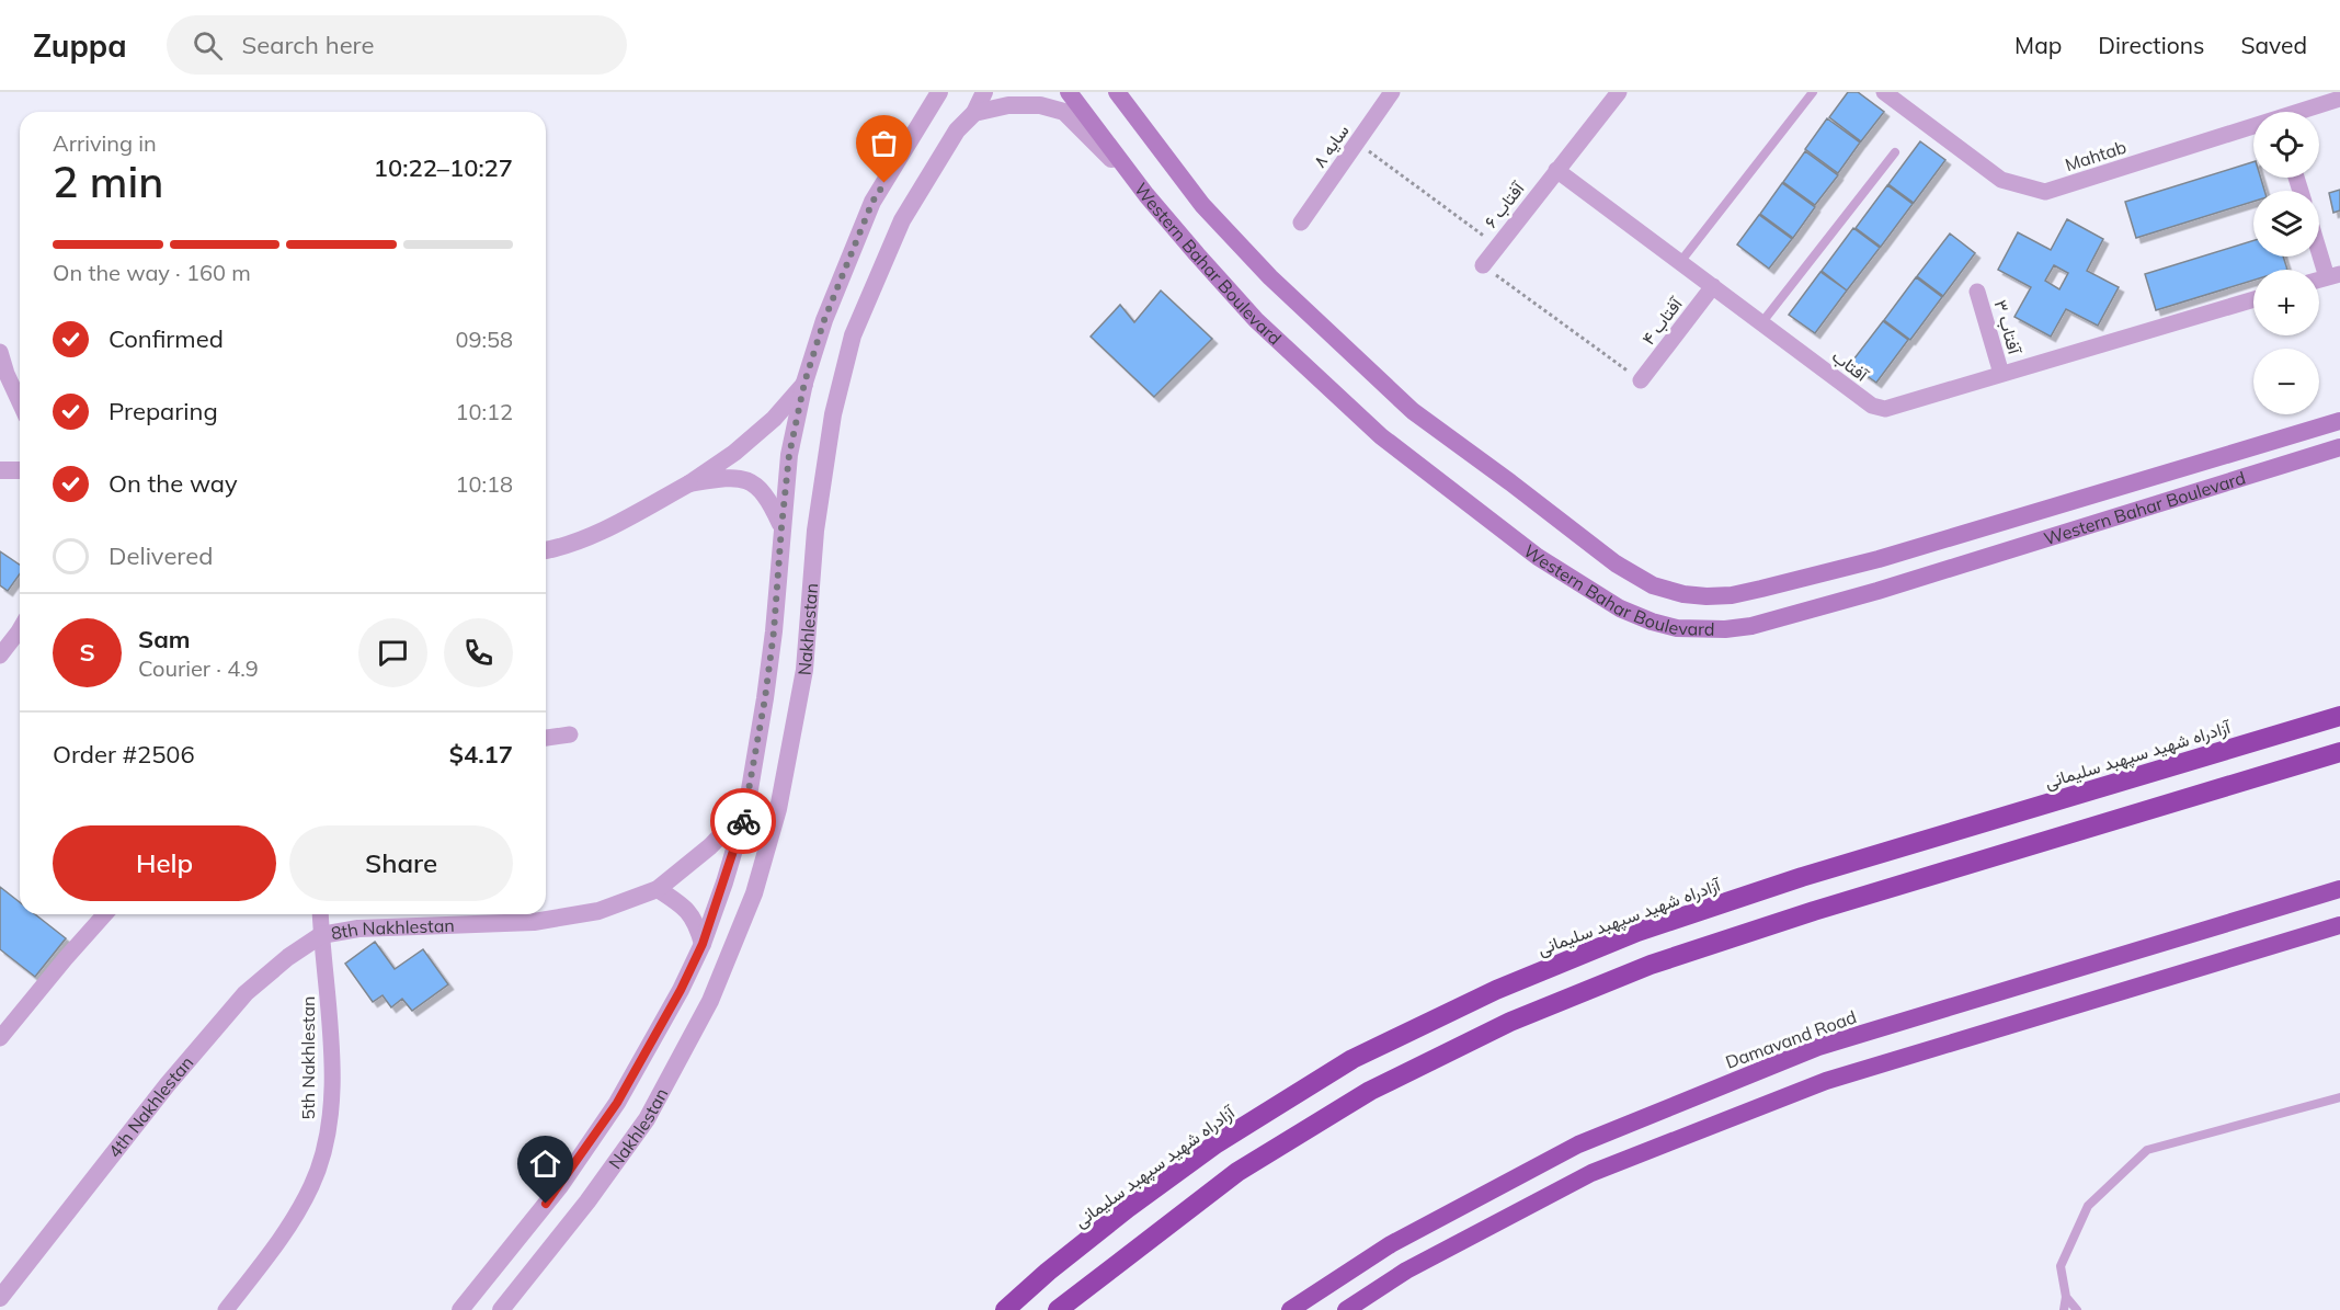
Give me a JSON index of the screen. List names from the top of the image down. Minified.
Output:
{"streets":{"highway":["آزادراه شهید سپهبد سلیمانی","Damavand Road"],"main road":["Western Bahar Boulevard"],"street":["سایه ۸","Mahtab","آفتاب ۶","آفتاب ۴","آفتاب ۳","آفتاب","Nakhlestan","8th Nakhlestan","5th Nakhlestan","4th Nakhlestan"]},"crossings":[["آفتاب ۶","آفتاب"],["آفتاب ۴","آفتاب"],["آفتاب ۳","آفتاب"],["8th Nakhlestan","5th Nakhlestan"],["8th Nakhlestan","4th Nakhlestan"],["5th Nakhlestan","4th Nakhlestan"]],"page":{"header":"Zuppa","search":"Search here","nav":["Map","Directions","Saved"],"map_buttons":["+","−"],"heading":["2 min","Arriving in","10:22–10:27"],"panel":["Sam","Courier · 4.9","Order #2506","$4.17"],"bar":"On the way · 160 m","list":[["Confirmed","09:58"],["Preparing","10:12"],["On the way","10:18"],"Delivered"],"round":"S","buttons":["Help","Share"]}}
